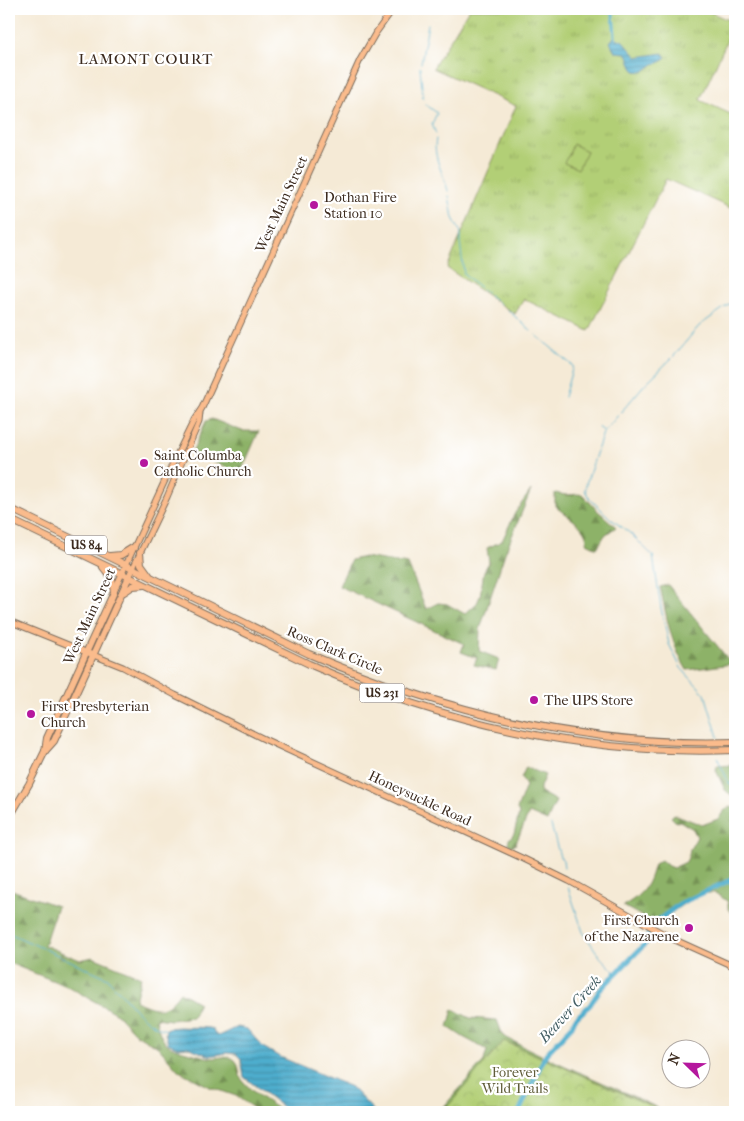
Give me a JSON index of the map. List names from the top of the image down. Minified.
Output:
{"streets":{"highway":["West Main Street","US 84","Ross Clark Circle","US 231"],"main road":["Honeysuckle Road"]},"crossings":[["West Main Street","US 84"],["West Main Street","Ross Clark Circle"],["West Main Street","Honeysuckle Road"],["US 84","Ross Clark Circle"]],"districts":["LAMONT COURT"],"water":["Beaver Creek"],"parks":["Forever Wild Trails"],"places":["Dothan Fire Station 10","Saint Columba Catholic Church","The UPS Store","First Presbyterian Church","First Church of the Nazarene"],"north":"top left"}
